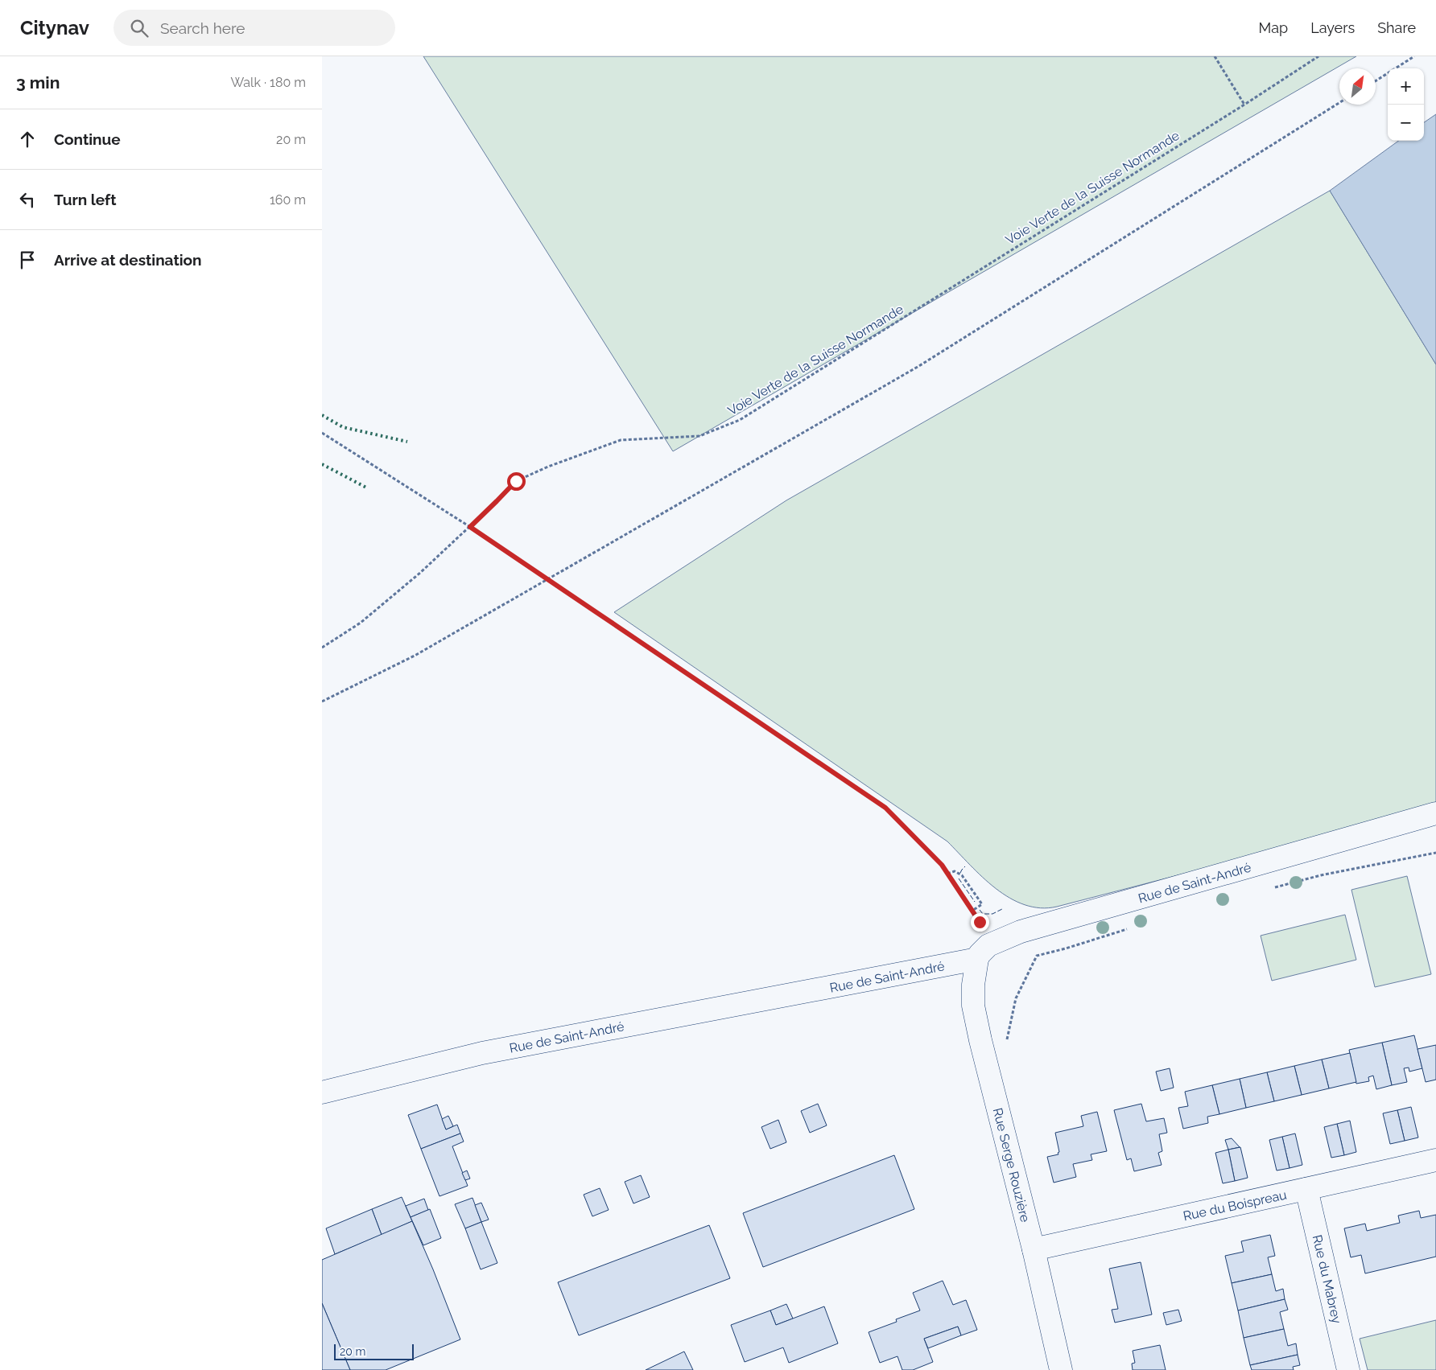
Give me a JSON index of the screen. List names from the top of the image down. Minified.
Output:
{"streets":{"street":["Rue de Saint-André","Rue Serge Rouzière","Rue du Boispreau","Rue du Mabrey"],"path":["Voie Verte de la Suisse Normande"]},"crossings":[["Rue de Saint-André","Rue Serge Rouzière"],["Rue Serge Rouzière","Rue du Boispreau"],["Rue du Boispreau","Rue du Mabrey"]],"scale_bar":"20 m","north":"top right","page":{"header":"Citynav","search":"Search here","nav":["Map","Layers","Share"],"heading":["3 min","Walk · 180 m"],"map_buttons":["+","−"],"list":[["Continue","20 m"],["Turn left","160 m"],"Arrive at destination"],"scale":"20 m"}}
